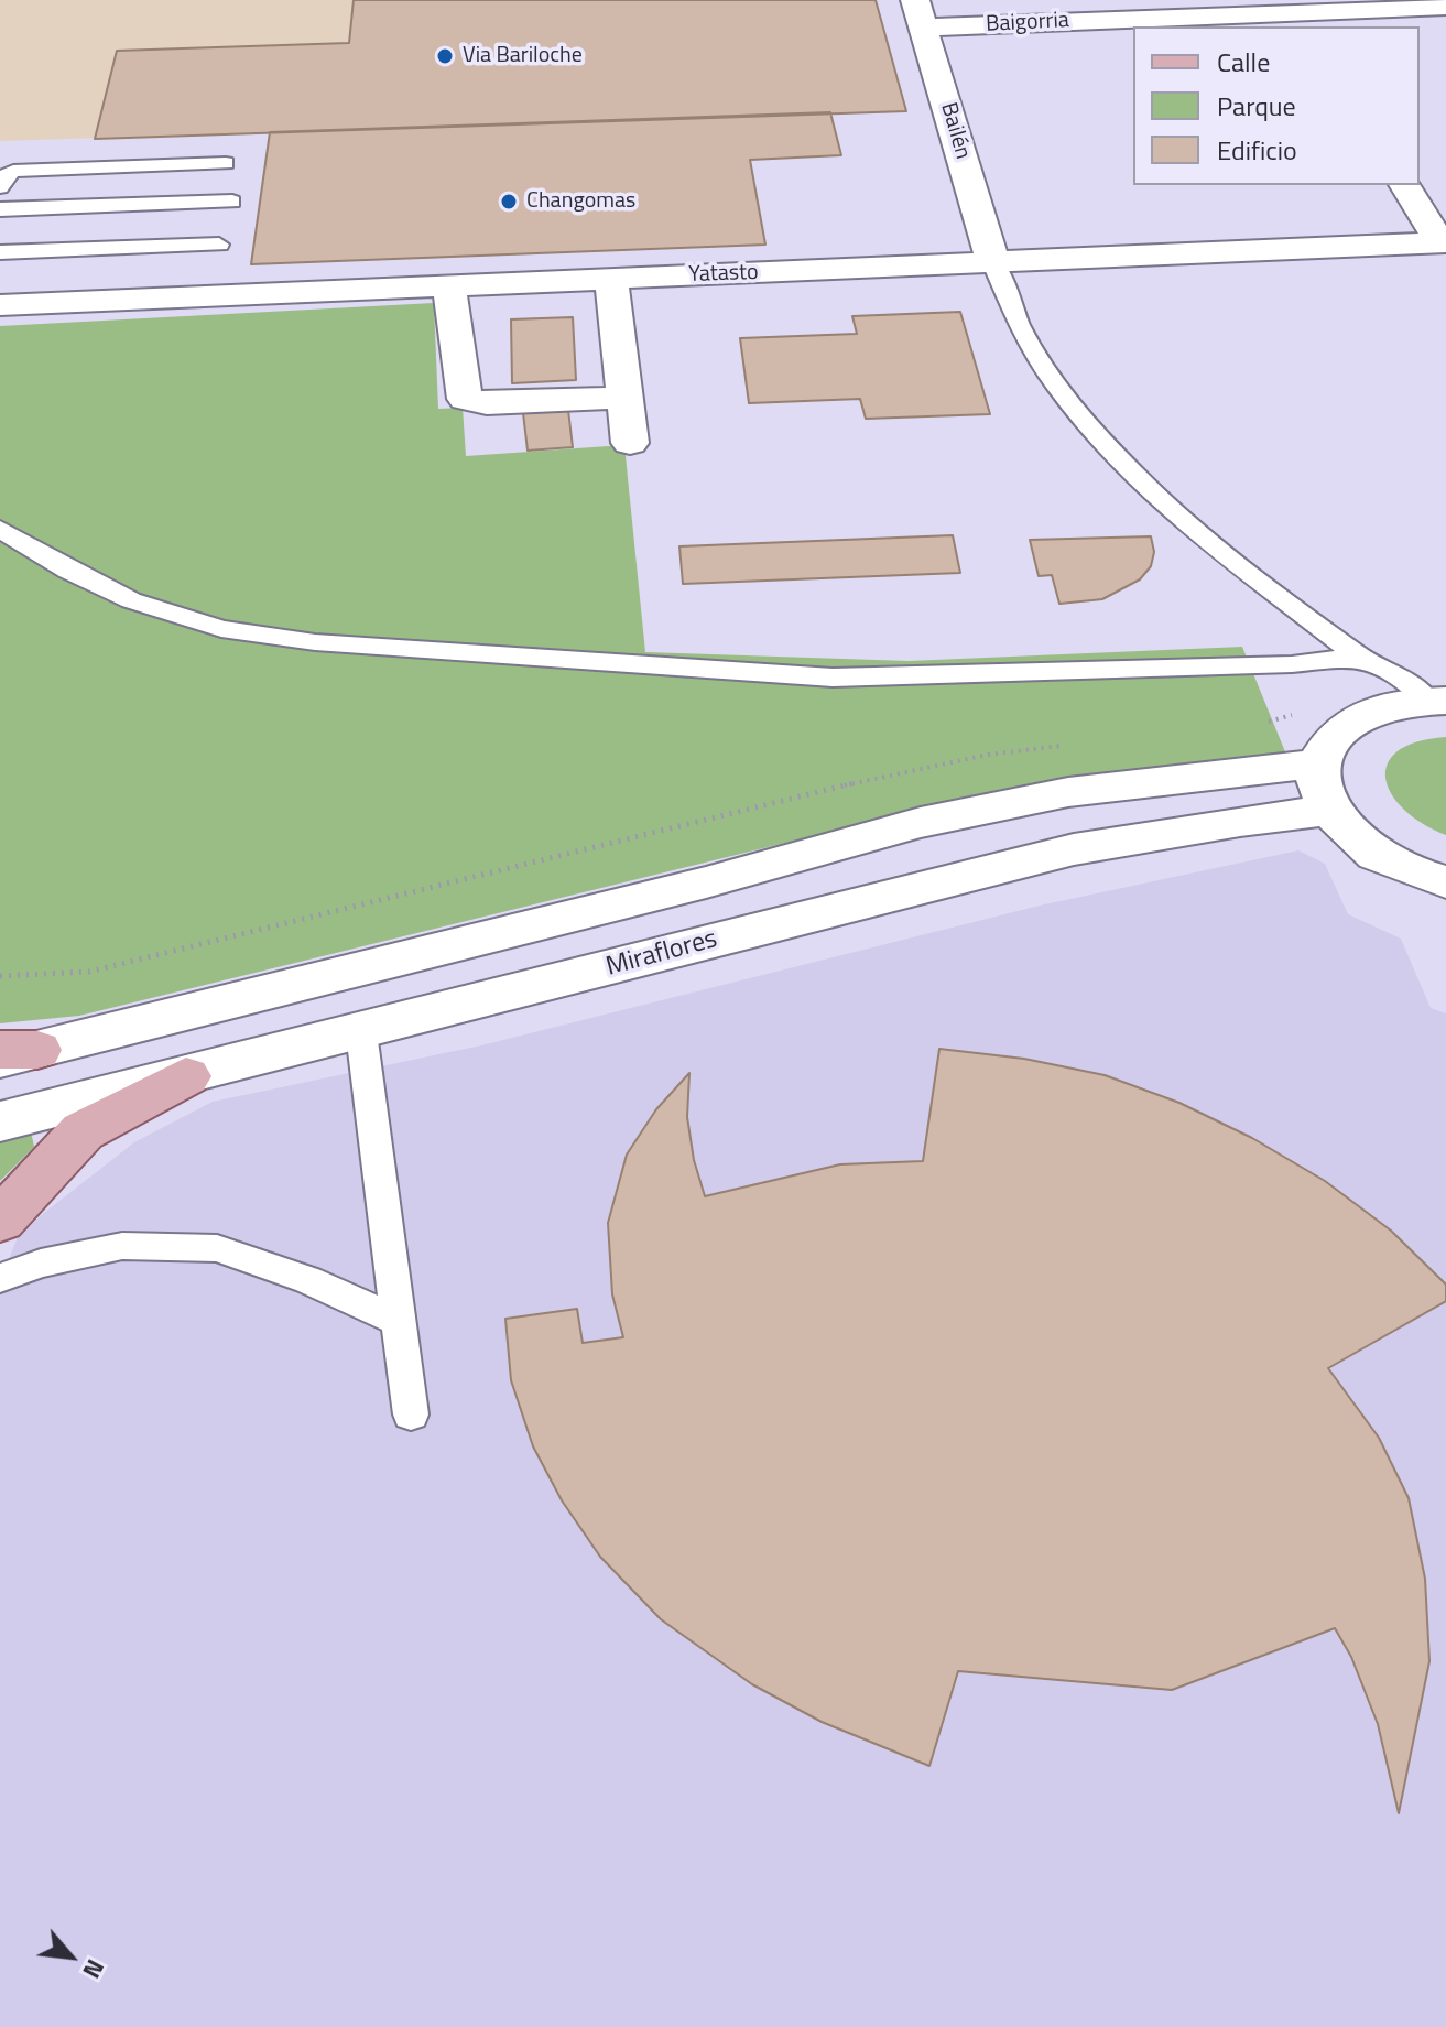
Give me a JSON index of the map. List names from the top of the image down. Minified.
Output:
{"streets":{"street":["Baigorria","Bailén","Yatasto","Miraflores"]},"crossings":[["Baigorria","Bailén"],["Bailén","Yatasto"]],"places":["Via Bariloche","Changomas"],"legend":["Calle","Parque","Edificio"],"north":"bottom right"}
